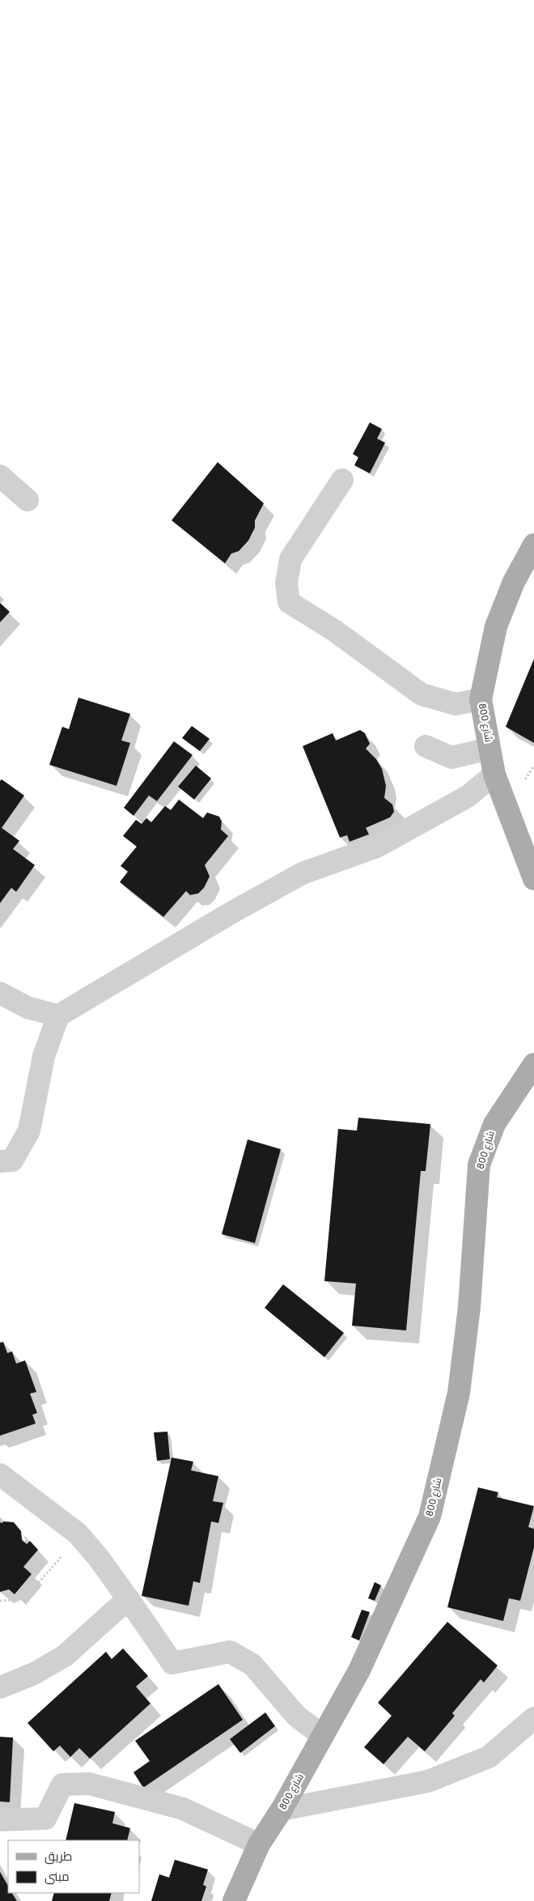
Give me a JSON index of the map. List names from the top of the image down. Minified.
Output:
{"streets":{"main road":["شارع 800"]},"legend":["طريق","مبنى"]}
